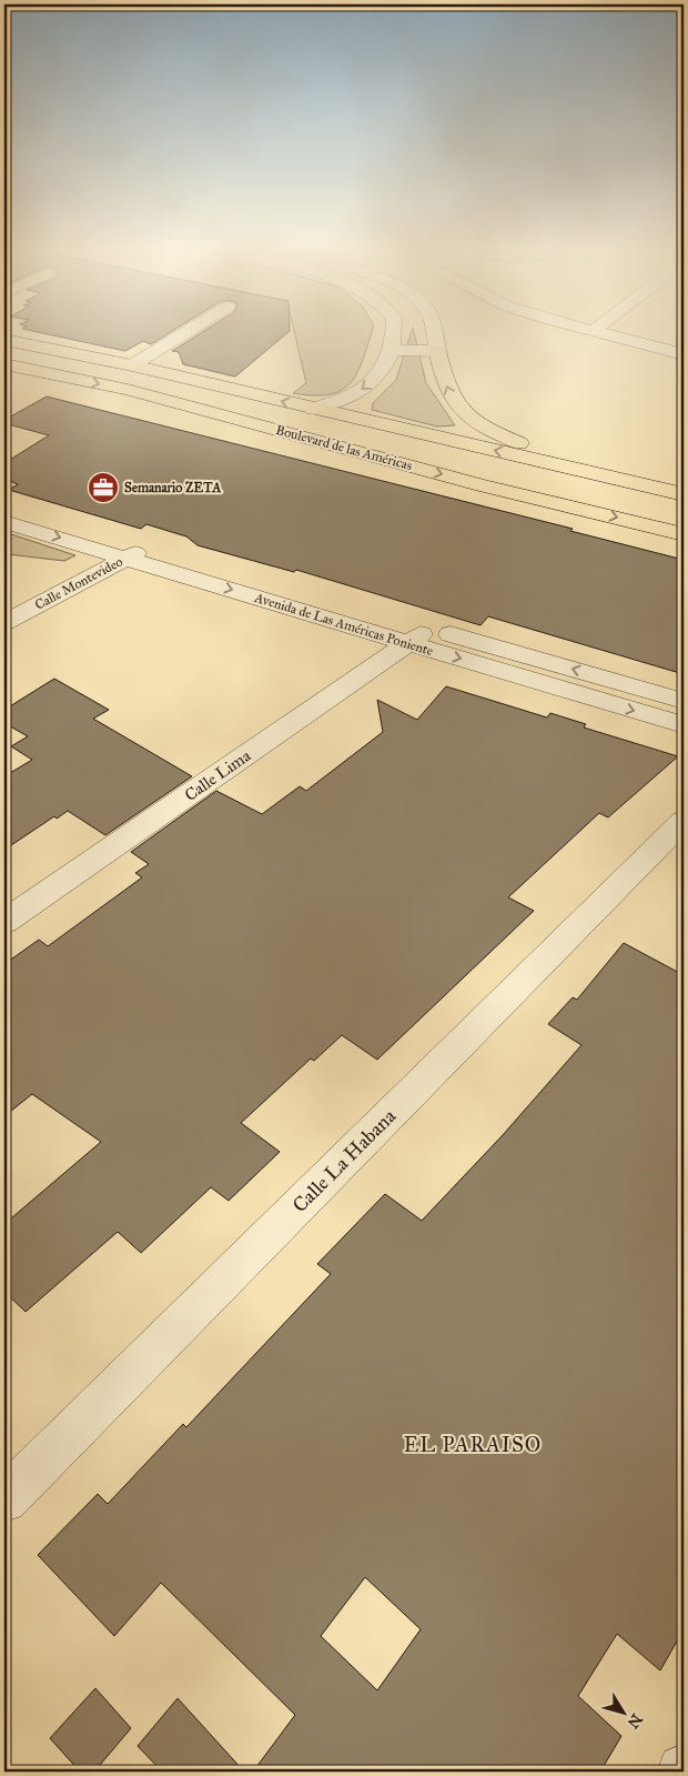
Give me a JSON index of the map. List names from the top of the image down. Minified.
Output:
{"streets":{"main road":["Boulevard de las Américas"],"street":["Calle Montevideo","Avenida de Las Américas Poniente","Calle Lima","Calle La Habana"]},"crossings":[["Calle Montevideo","Avenida de Las Américas Poniente"],["Avenida de Las Américas Poniente","Calle Lima"]],"districts":["EL PARAISO"],"places":{"office":["Semanario ZETA"]},"north":"bottom right"}
